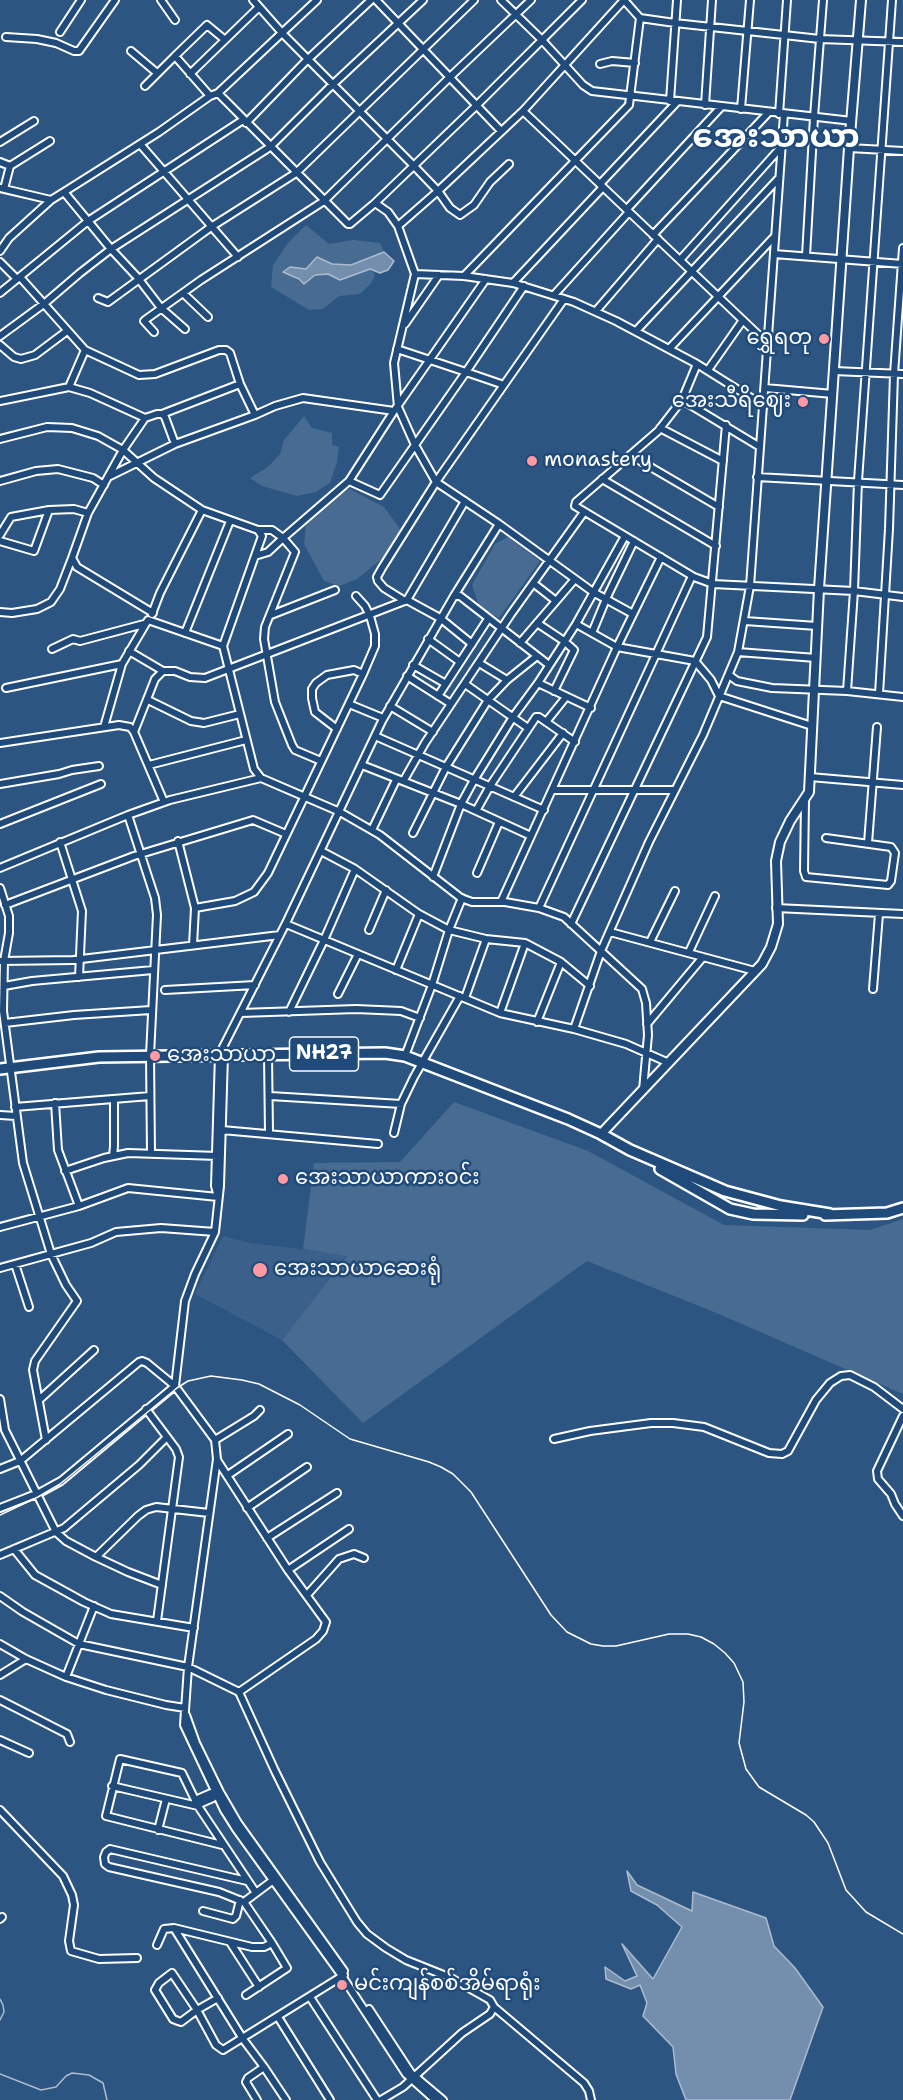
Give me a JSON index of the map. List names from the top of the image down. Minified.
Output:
{"streets":{"highway":["NH27"]},"districts":["အေးသာယာ"],"places":["ရွှေရတု","အေးသီရိဈေး","monastery","အေးသာယာ","အေးသာယာကားဝင်း","အေးသာယာဆေးရုံ","မင်းကျန်စစ်အိမ်ရာရုံး"]}
